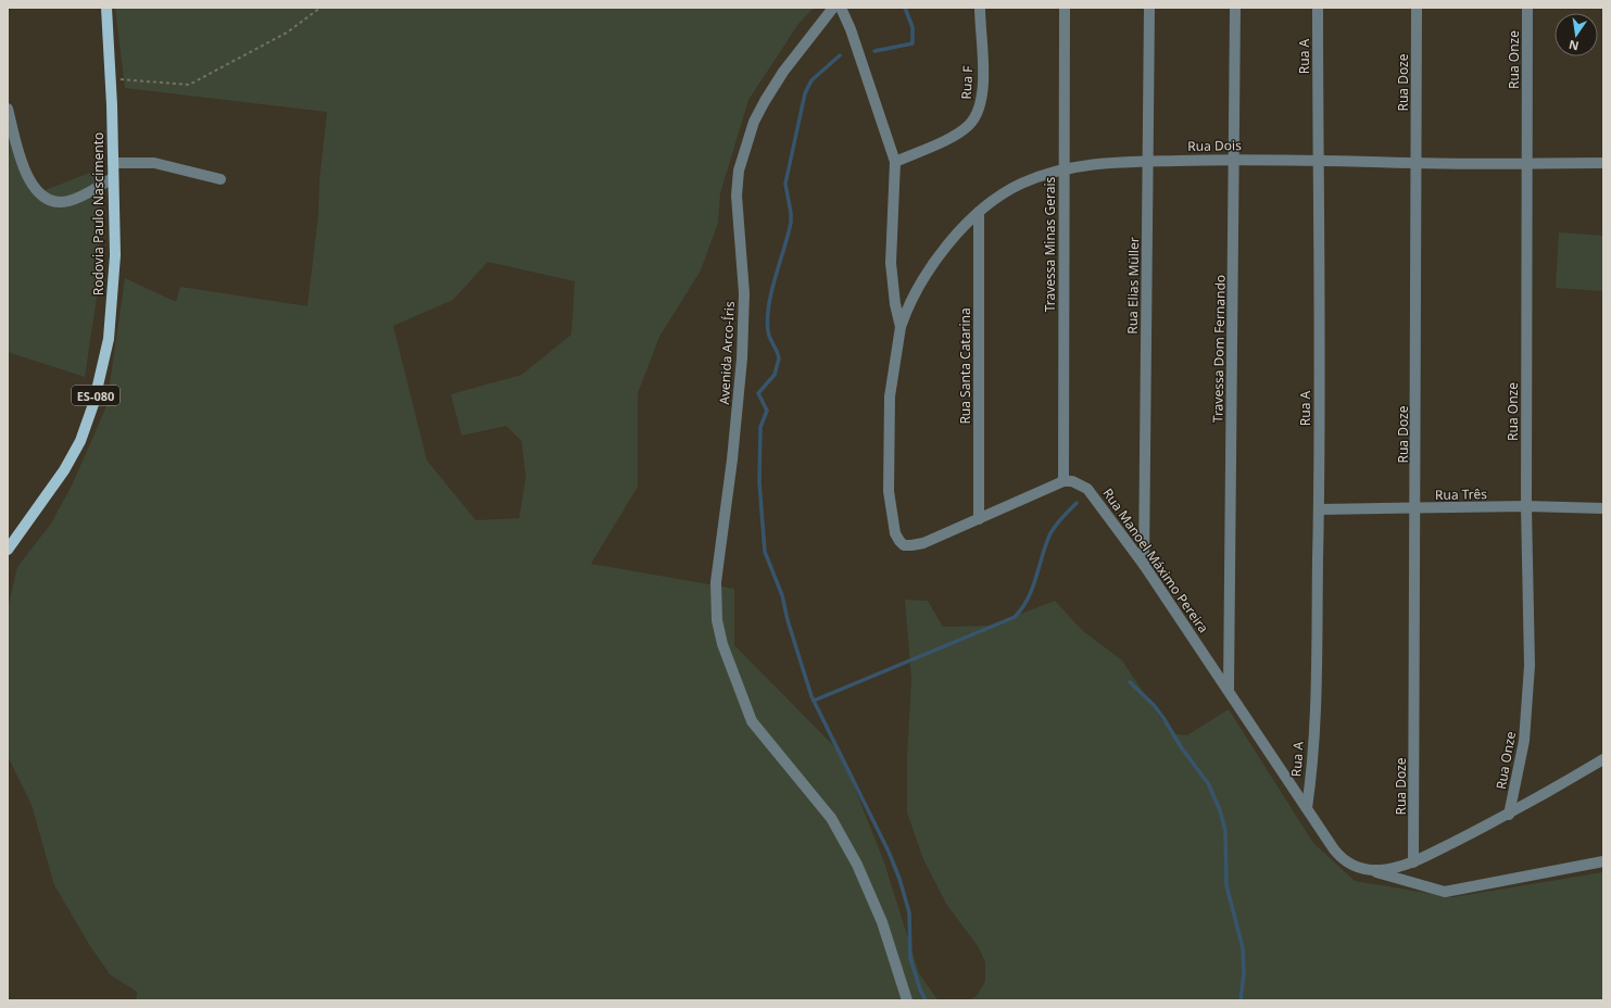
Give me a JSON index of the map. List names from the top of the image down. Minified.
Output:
{"streets":{"main road":["Rodovia Paulo Nascimento","ES-080"],"street":["Rua A","Rua Onze","Rua F","Rua Doze","Rua Dois","Travessa Minas Gerais","Rua Elias Müller","Travessa Dom Fernando","Avenida Arco-Íris","Rua Santa Catarina","Rua Três","Rua Manoel Máximo Pereira"]},"crossings":[["Rua A","Rua Dois"],["Rua A","Rua Três"],["Rua A","Rua Manoel Máximo Pereira"],["Rua Onze","Rua Dois"],["Rua Onze","Rua Três"],["Rua Onze","Rua Manoel Máximo Pereira"],["Rua Doze","Rua Dois"],["Rua Doze","Rua Três"],["Rua Doze","Rua Manoel Máximo Pereira"],["Rua Dois","Travessa Minas Gerais"],["Rua Dois","Rua Elias Müller"],["Rua Dois","Travessa Dom Fernando"],["Rua Dois","Rua Santa Catarina"],["Travessa Minas Gerais","Rua Manoel Máximo Pereira"],["Rua Elias Müller","Rua Manoel Máximo Pereira"],["Travessa Dom Fernando","Rua Manoel Máximo Pereira"]],"north":"bottom"}
